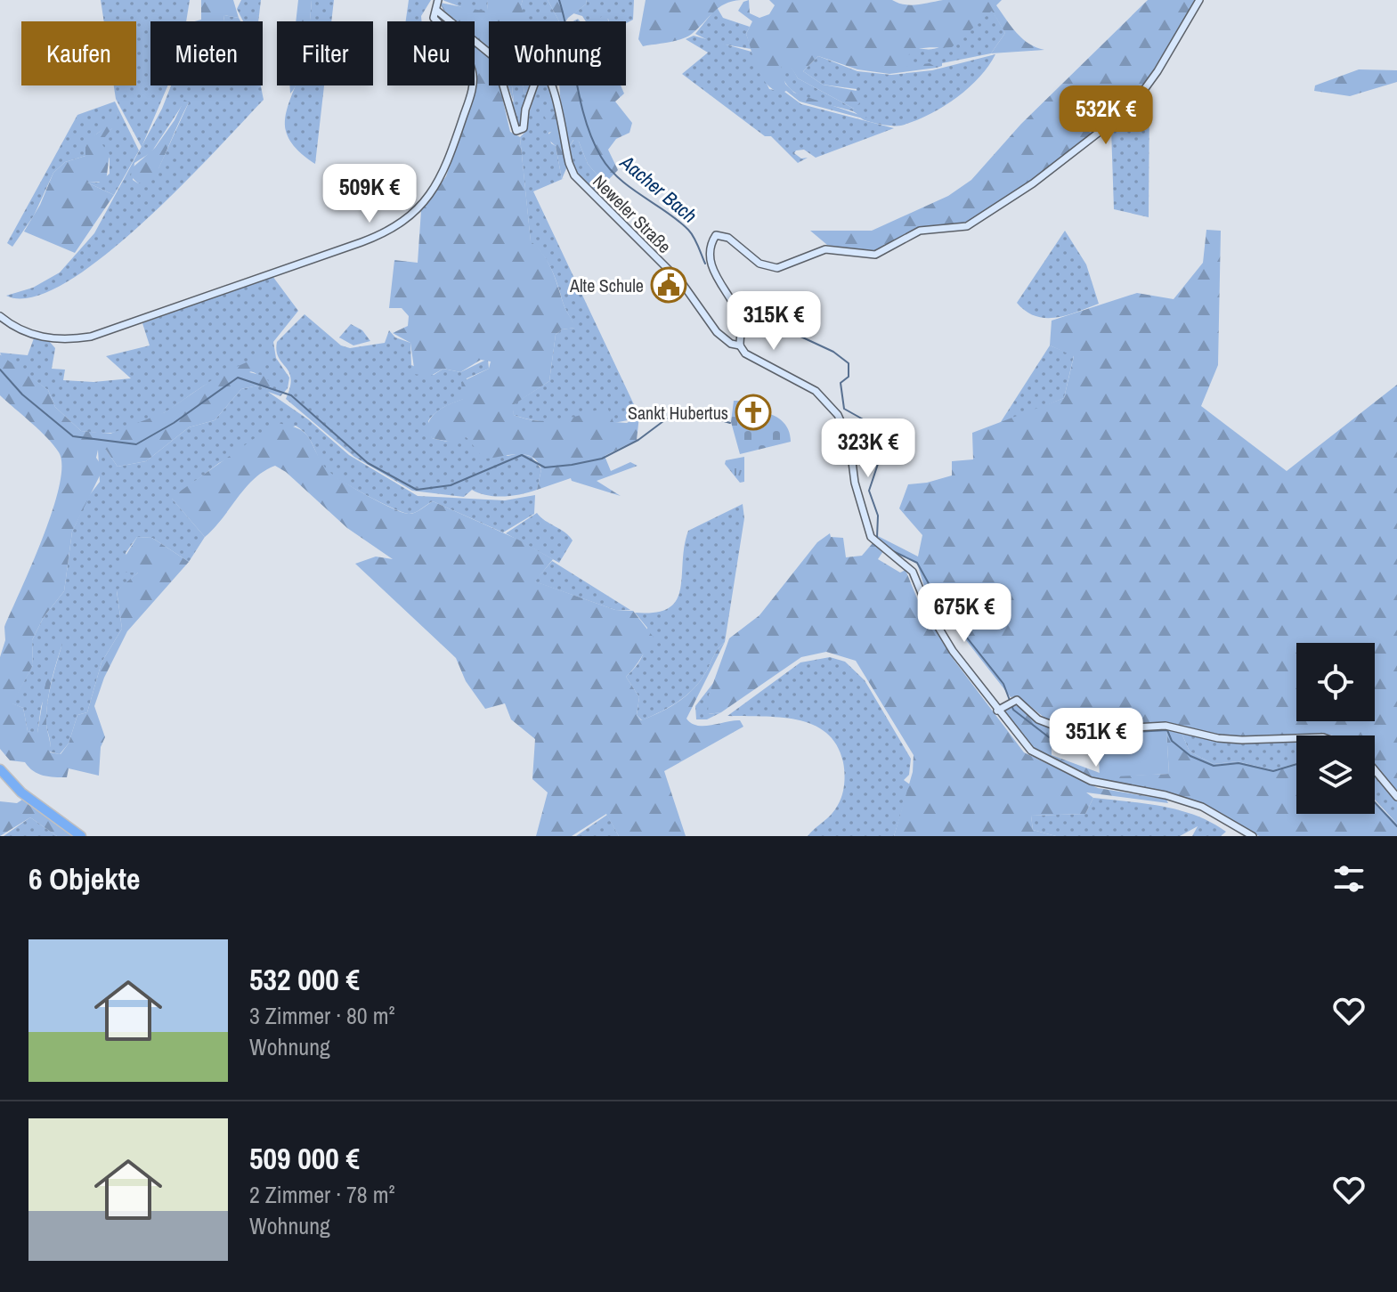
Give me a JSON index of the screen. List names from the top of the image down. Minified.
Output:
{"streets":{"main road":["Neweler Straße"]},"water":["Aacher Bach"],"places":{"public building":["Alte Schule"],"church":["Sankt Hubertus"]},"page":{"chip":["Kaufen","Mieten","Filter","Neu","Wohnung"],"price":["532K €","509K €","315K €","323K €","675K €","351K €"],"heading":"6 Objekte","list":[{"name":"532 000 €","note":"3 Zimmer · 80 m² · Wohnung"},{"name":"509 000 €","note":"2 Zimmer · 78 m² · Wohnung"}]}}
